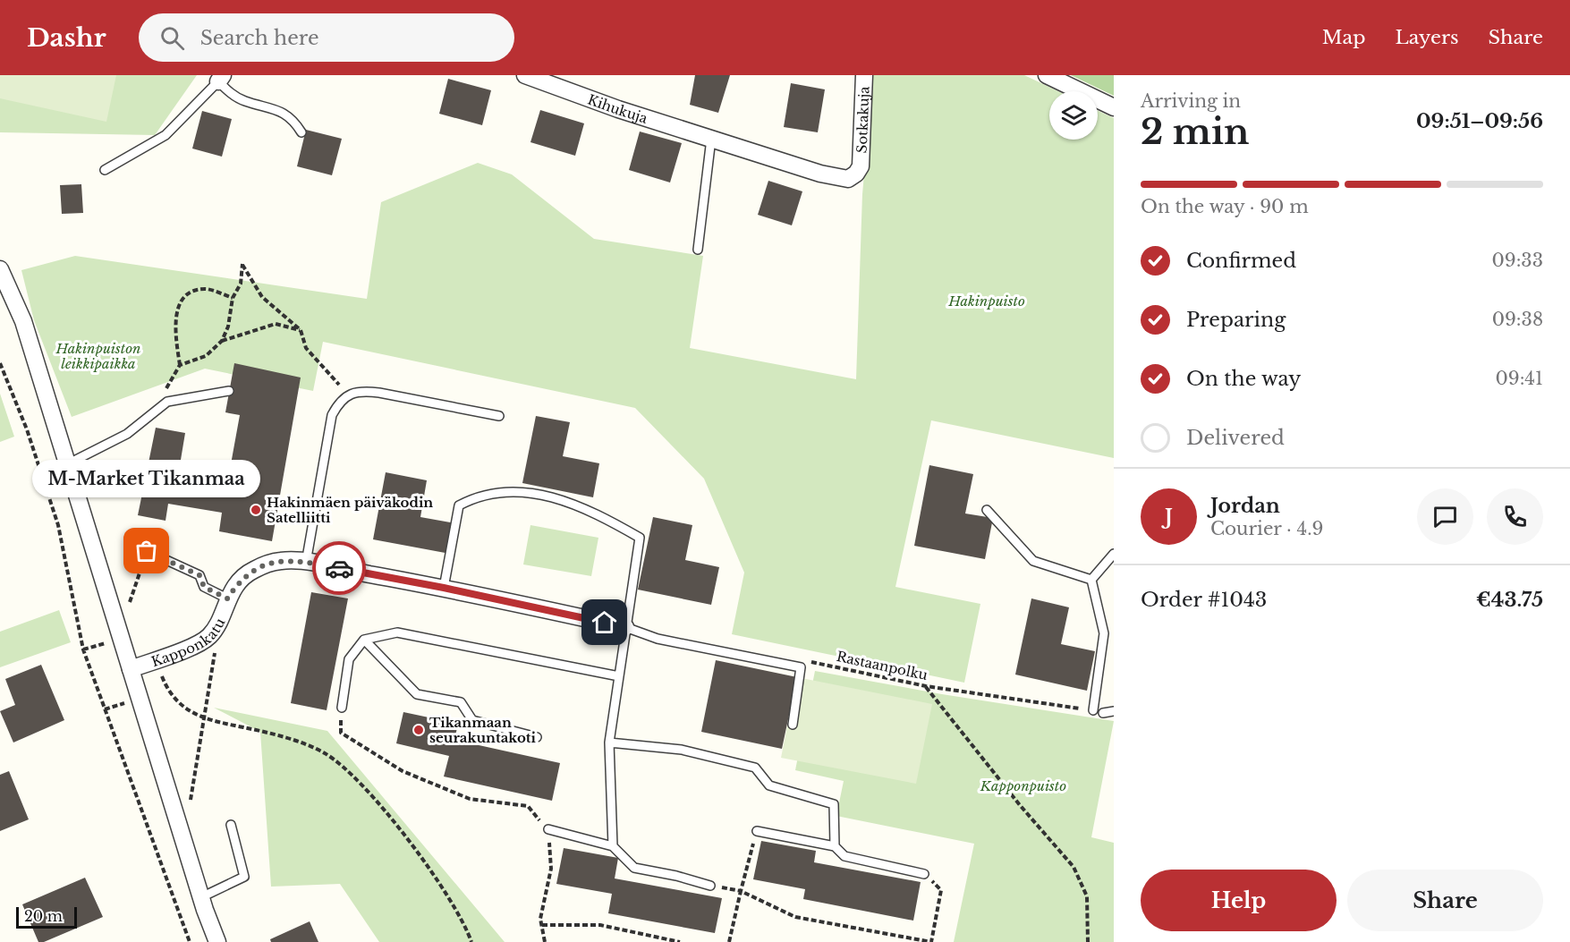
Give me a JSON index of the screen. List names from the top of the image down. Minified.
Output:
{"streets":{"street":["Kihukuja","Sotkakuja","Kapponkatu"],"path":["Rastaanpolku"]},"crossings":[["Kihukuja","Sotkakuja"]],"parks":["Hakinpuisto","Hakinpuiston leikkipaikka","Kapponpuisto"],"places":["Hakinmäen päiväkodin Satelliitti","M-Market Tikanmaa","Tikanmaan seurakuntakoti"],"scale_bar":"20 m","page":{"header":"Dashr","search":"Search here","nav":["Map","Layers","Share"],"heading":["2 min","Arriving in","09:51–09:56"],"panel":["Jordan","Courier · 4.9","Order #1043","€43.75"],"bar":"On the way · 90 m","list":[["Confirmed","09:33"],["Preparing","09:38"],["On the way","09:41"],"Delivered"],"bubble":"M-Market Tikanmaa","round":"J","buttons":["Help","Share"],"scale":"20 m"}}
